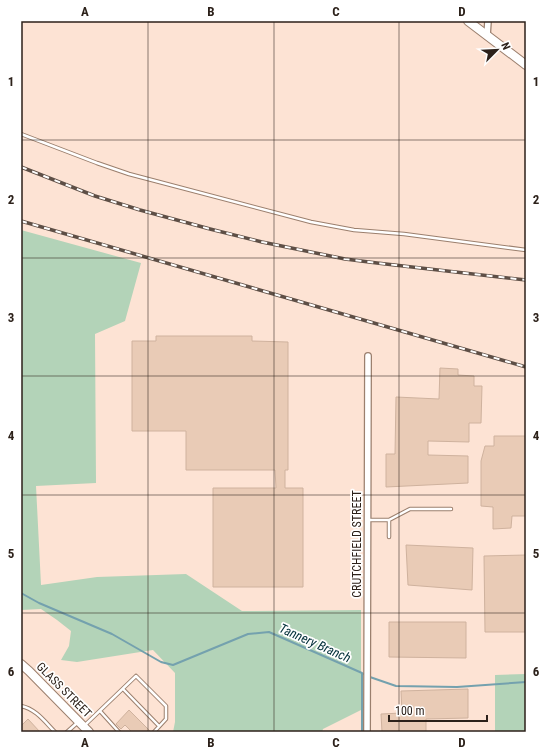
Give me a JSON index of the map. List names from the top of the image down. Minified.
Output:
{"streets":{"street":["CRUTCHFIELD STREET","GLASS STREET"]},"water":["Tannery Branch"],"scale_bar":"100 m","north":"top right","grid":{"columns":["A","B","C","D"],"rows":["1","2","3","4","5","6"]}}
